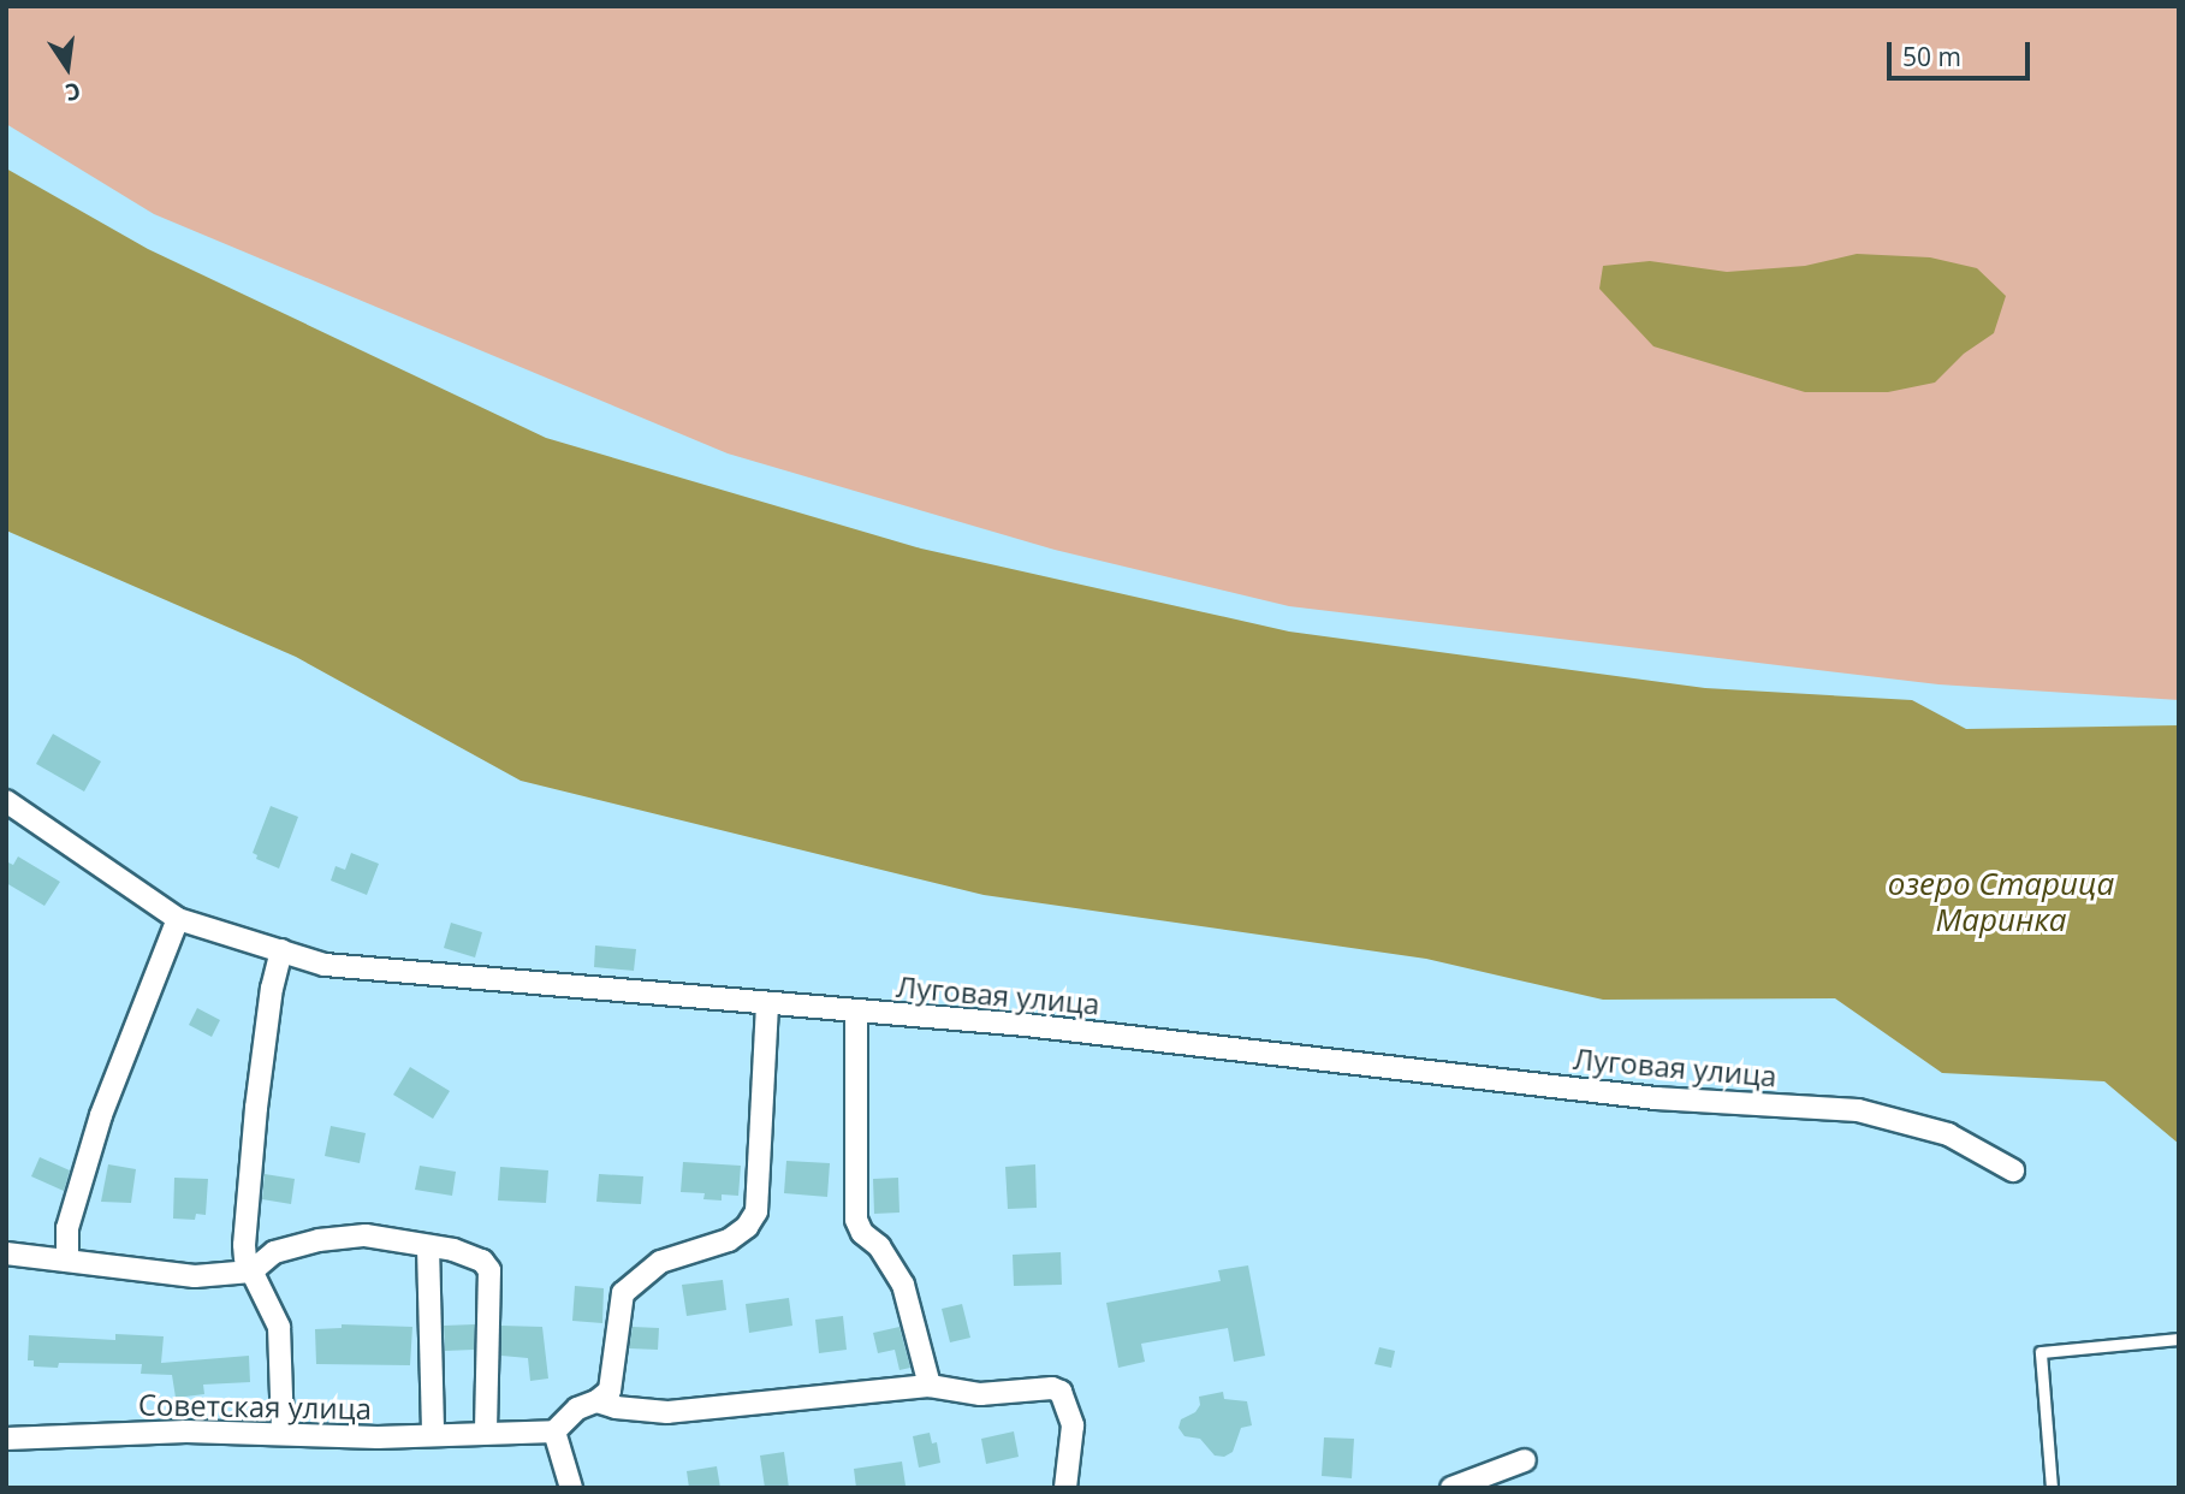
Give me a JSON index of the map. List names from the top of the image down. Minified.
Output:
{"streets":{"street":["Луговая улица","Советская улица"]},"water":["озеро Старица Маринка"],"scale_bar":"50 m","north":"bottom"}
